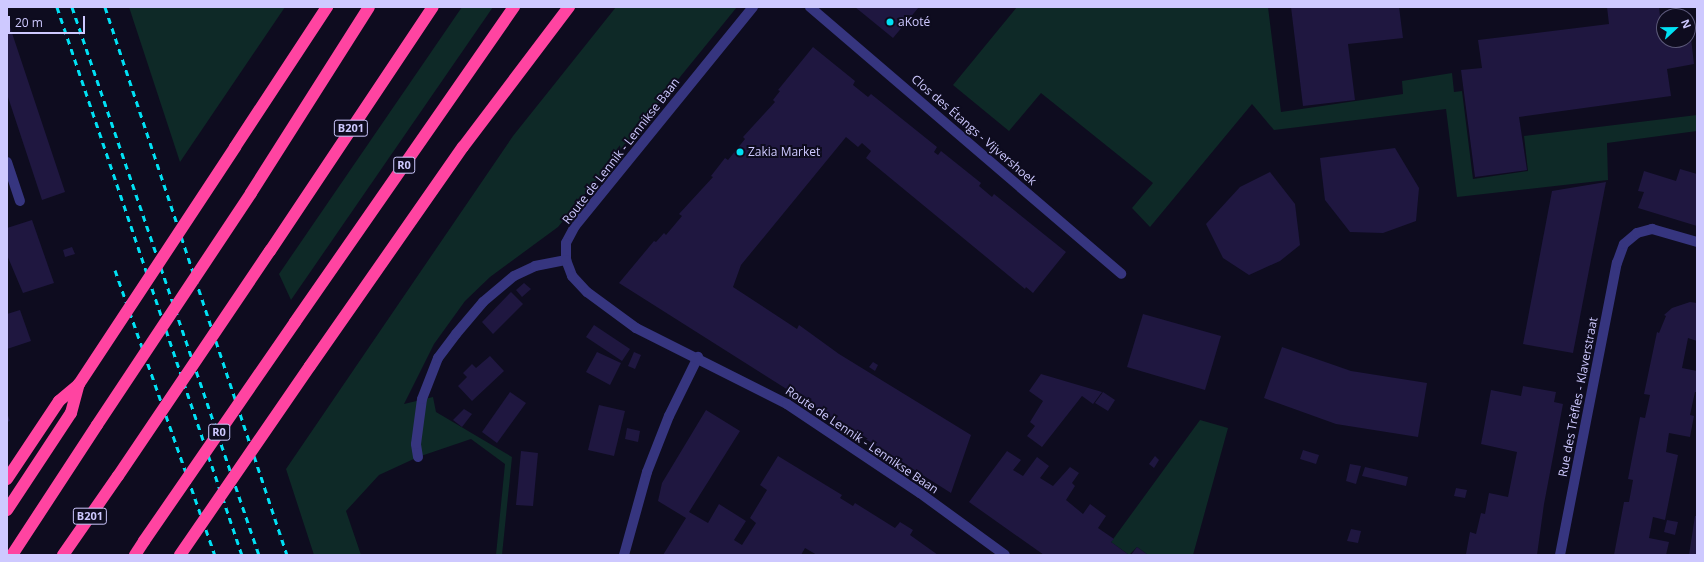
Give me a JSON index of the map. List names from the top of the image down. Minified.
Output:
{"streets":{"highway":["B201","R0"],"street":["Clos des Étangs - Vijvershoek","Route de Lennik - Lennikse Baan","Rue des Trèfles - Klaverstraat"]},"places":["aKoté","Zakia Market"],"scale_bar":"20 m","north":"right"}
